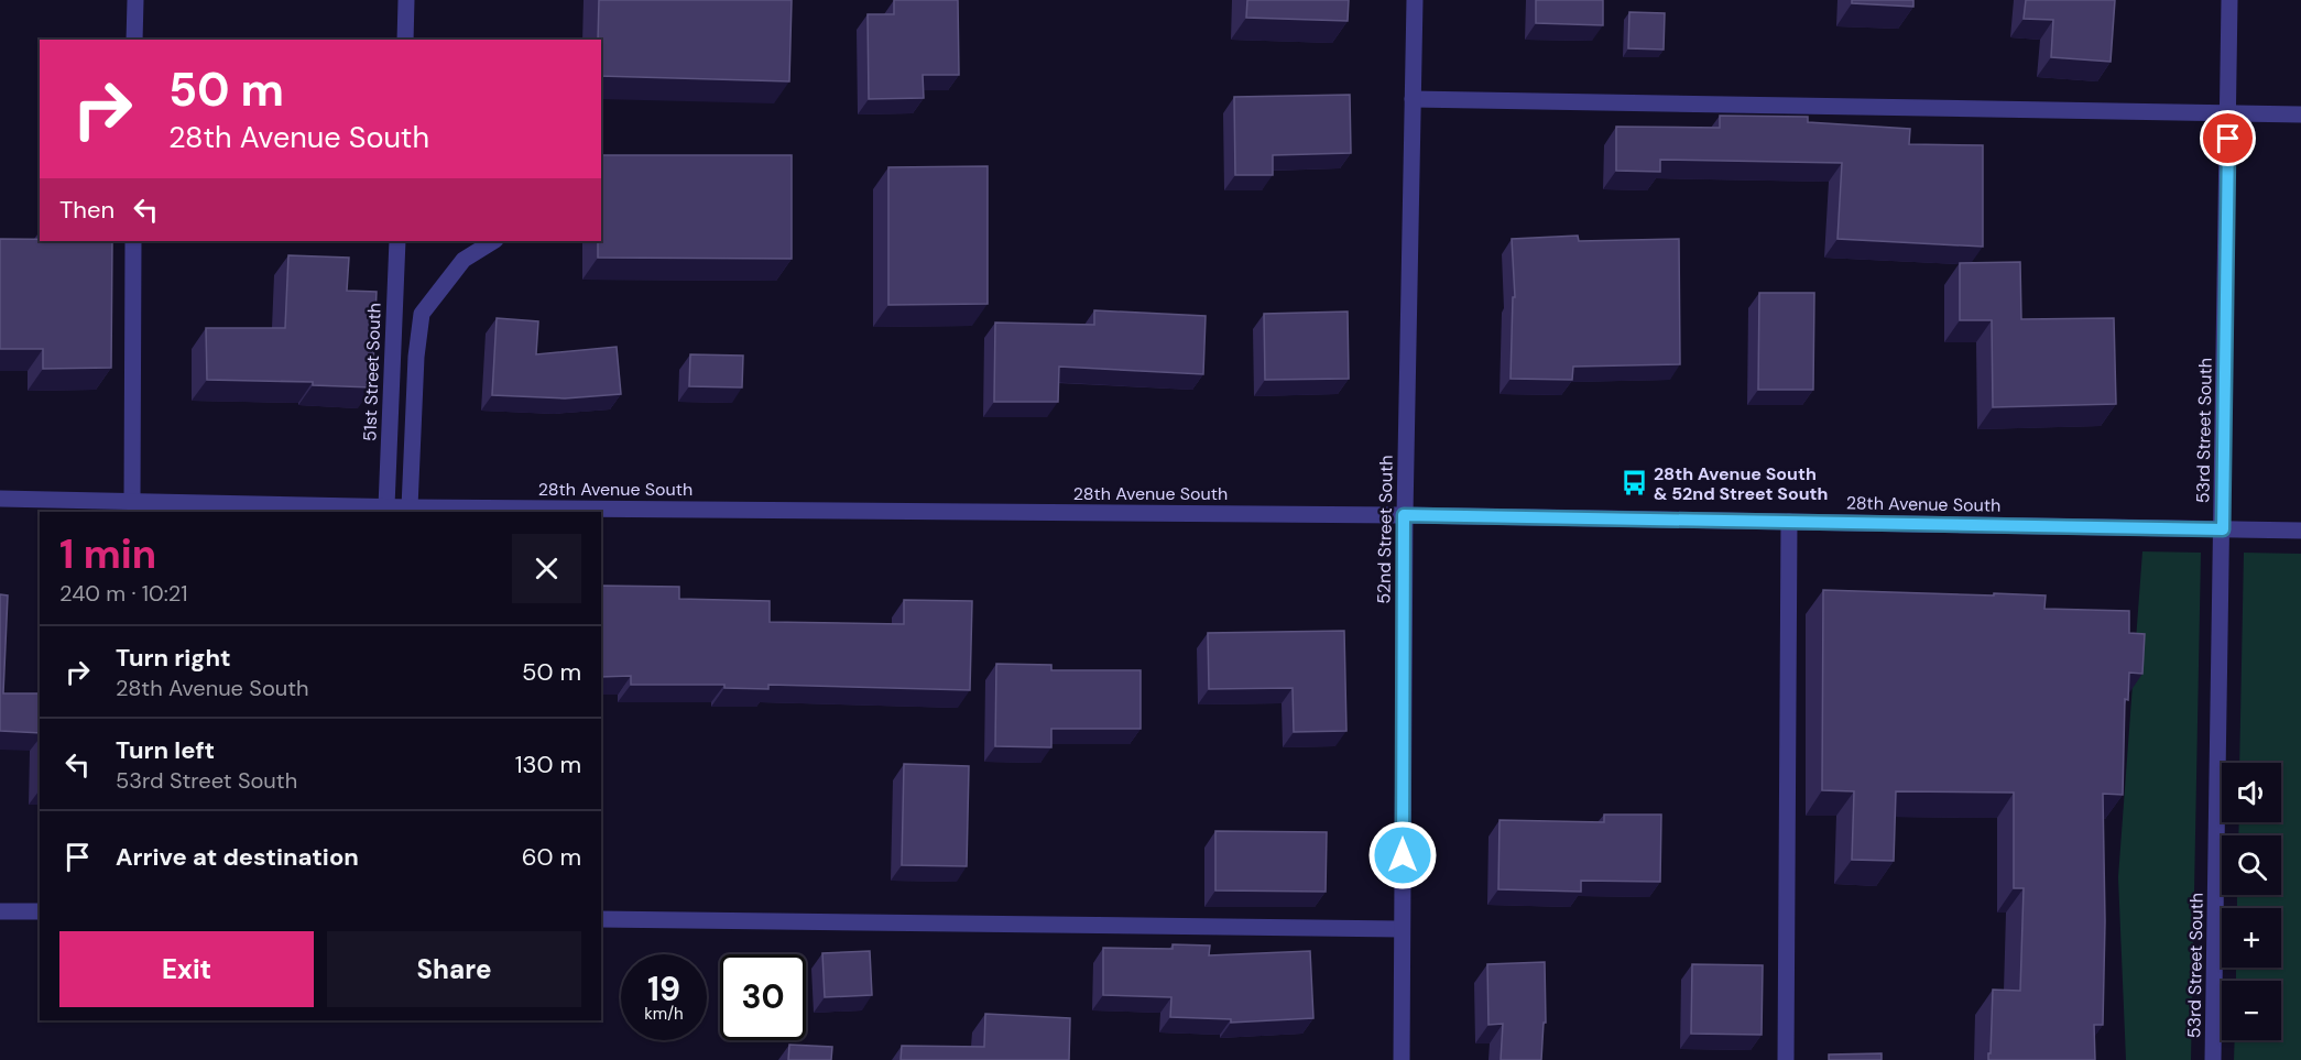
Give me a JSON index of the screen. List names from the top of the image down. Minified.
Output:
{"streets":{"street":["51st Street South","53rd Street South","28th Avenue South","52nd Street South"]},"crossings":[["51st Street South","28th Avenue South"],["53rd Street South","28th Avenue South"],["28th Avenue South","52nd Street South"]],"places":{"bus stop":["28th Avenue South & 52nd Street South"]},"page":{"turn":["50 m","28th Avenue South"],"then":"Then","heading":["1 min","240 m · 10:21"],"list":[{"name":"Turn right","note":"28th Avenue South","value":"50 m"},{"name":"Turn left","note":"53rd Street South","value":"130 m"},{"name":"Arrive at destination","value":"60 m"}],"map_buttons":["+","−"],"buttons":["Exit","Share"],"speed":"19 km/h","limit":"30"}}
